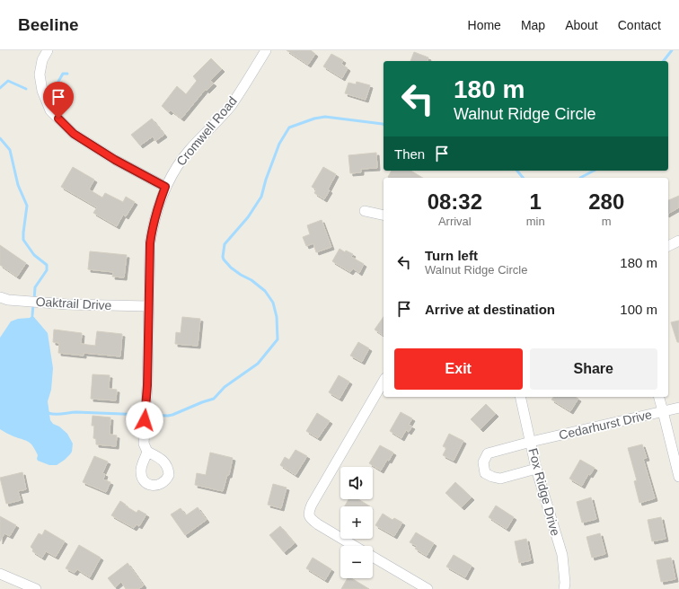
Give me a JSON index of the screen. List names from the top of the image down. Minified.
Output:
{"streets":{"street":["Cromwell Road","Oaktrail Drive","Cedarhurst Drive","Fox Ridge Drive"]},"crossings":[["Cromwell Road","Oaktrail Drive"],["Cedarhurst Drive","Fox Ridge Drive"]],"page":{"header":"Beeline","nav":["Home","Map","About","Contact"],"turn":["180 m","Walnut Ridge Circle"],"then":"Then","eta":["08:32","Arrival","1","min","280","m"],"list":[{"name":"Turn left","note":"Walnut Ridge Circle","value":"180 m"},{"name":"Arrive at destination","value":"100 m"}],"buttons":["Exit","Share"],"map_buttons":["+","−"]}}
